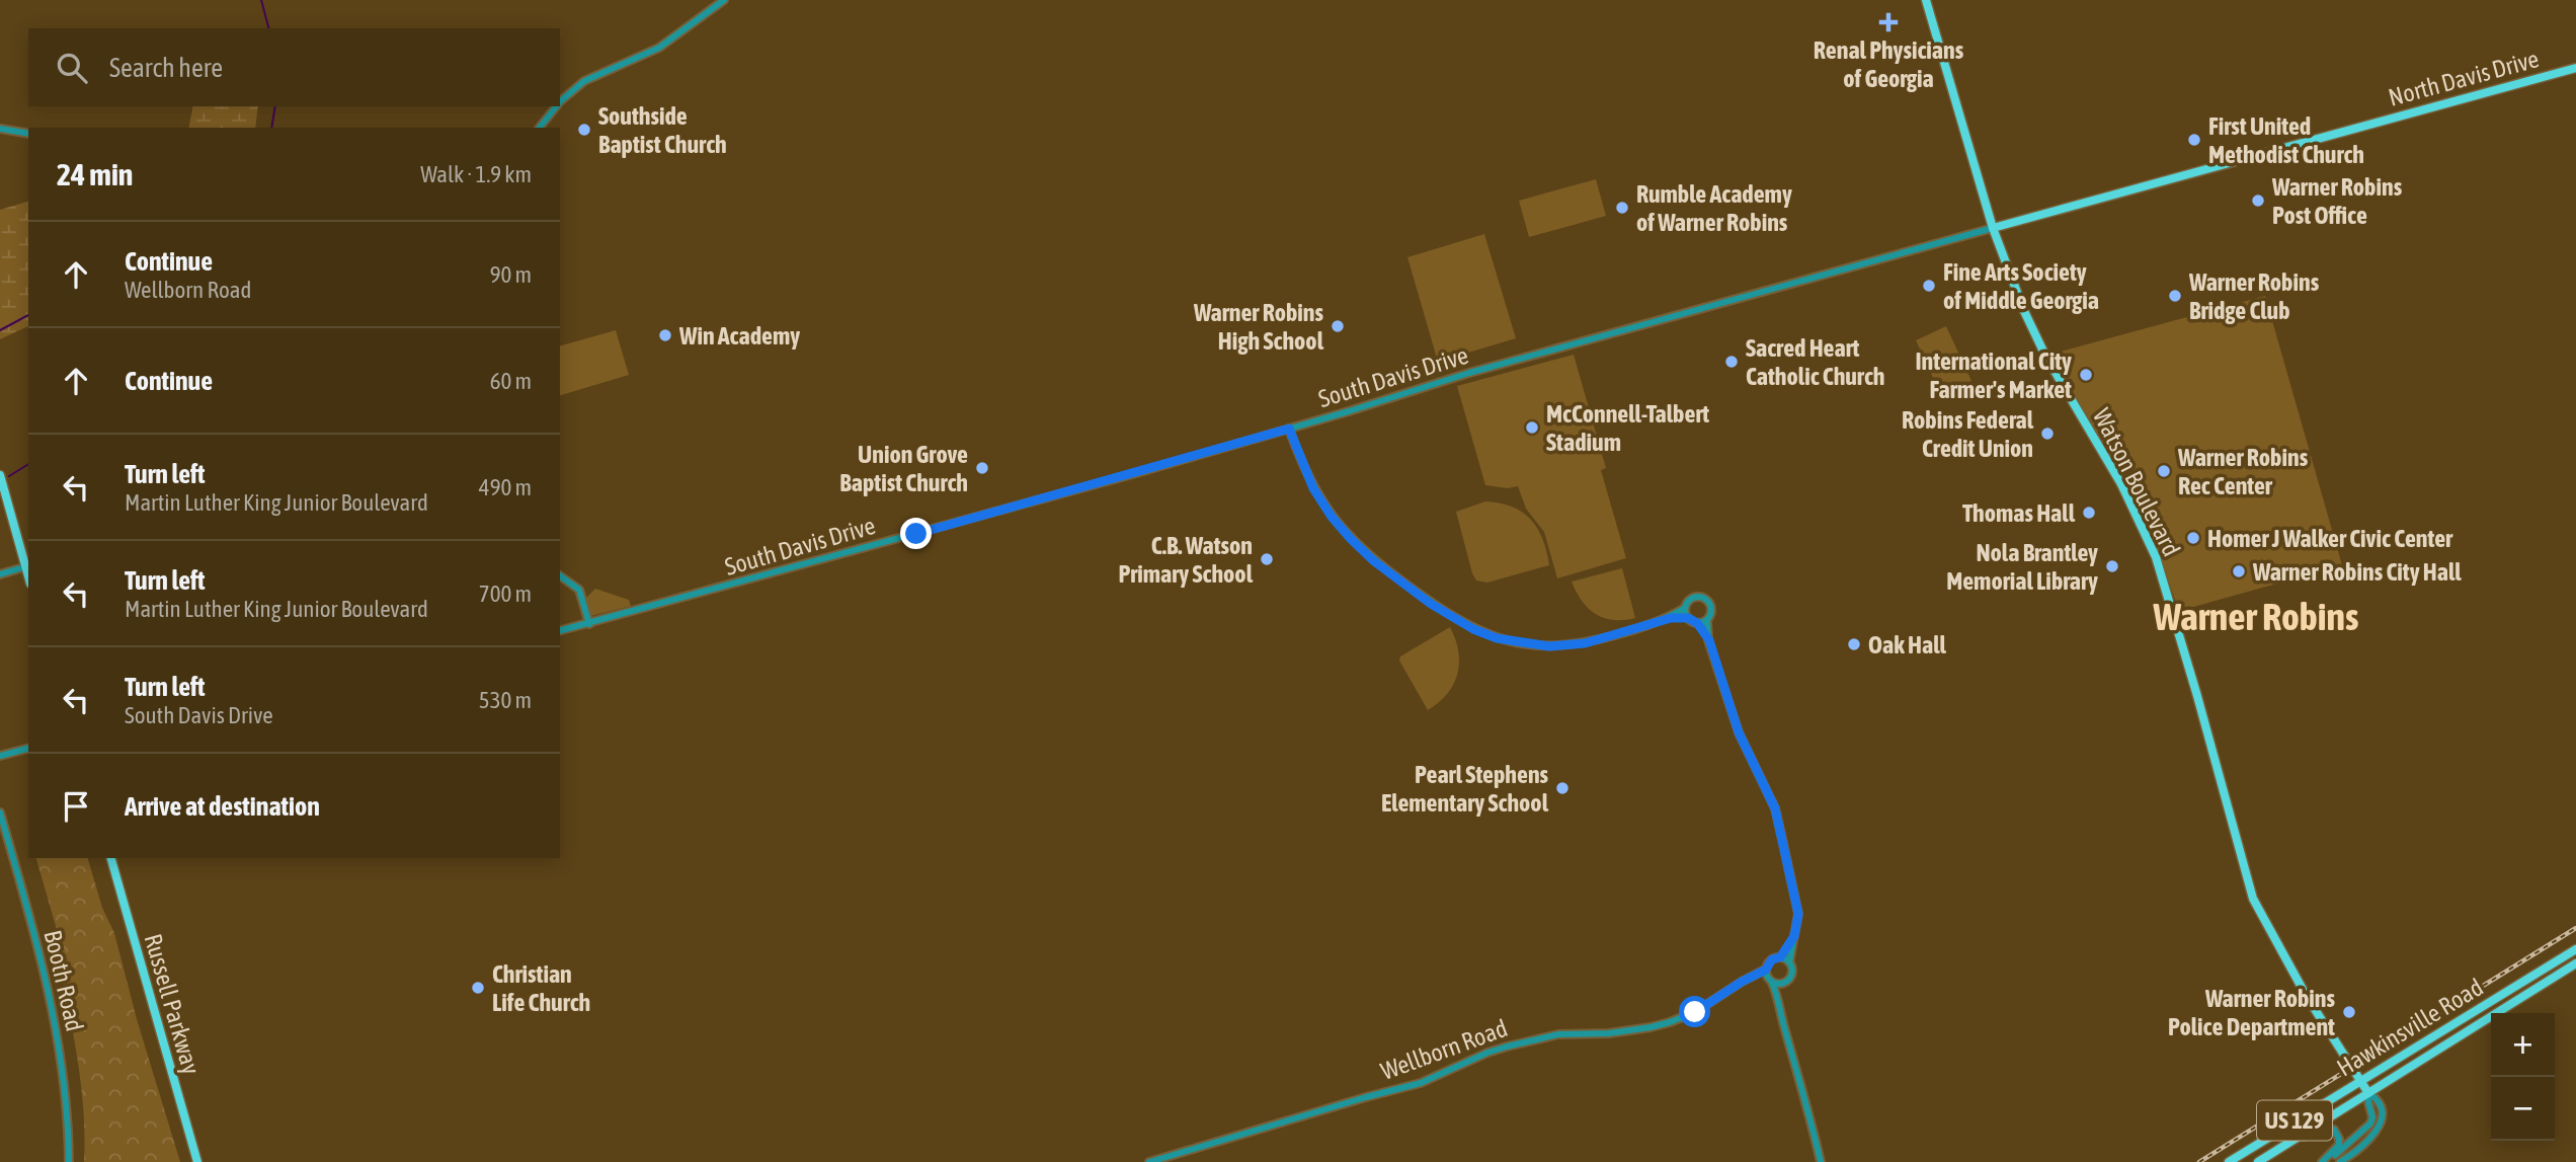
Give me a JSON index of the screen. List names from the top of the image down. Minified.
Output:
{"streets":{"main road":["North Davis Drive","Watson Boulevard","Russell Parkway","Hawkinsville Road","US 129"],"street":["South Davis Drive","Booth Road","Wellborn Road"]},"crossings":[["North Davis Drive","South Davis Drive"],["North Davis Drive","Watson Boulevard"],["South Davis Drive","Watson Boulevard"],["Watson Boulevard","Hawkinsville Road"]],"districts":["Warner Robins"],"places":{"health":["Renal Physicians of Georgia"],"other":["Southside Baptist Church","First United Methodist Church","Warner Robins Post Office","Rumble Academy of Warner Robins","Fine Arts Society of Middle Georgia","Warner Robins Bridge Club","Warner Robins High School","Win Academy","Sacred Heart Catholic Church","International City Farmer's Market","McConnell-Talbert Stadium","Robins Federal Credit Union","Union Grove Baptist Church","Warner Robins Rec Center","Thomas Hall","Homer J Walker Civic Center","C.B. Watson Primary School","Nola Brantley Memorial Library","Warner Robins City Hall","Oak Hall","Pearl Stephens Elementary School","Christian Life Church","Warner Robins Police Department"]},"page":{"search":"Search here","heading":["24 min","Walk · 1.9 km"],"list":[["Continue","Wellborn Road","90 m"],["Continue","60 m"],["Turn left","Martin Luther King Junior Boulevard","490 m"],["Turn left","Martin Luther King Junior Boulevard","700 m"],["Turn left","South Davis Drive","530 m"],"Arrive at destination"],"map_buttons":["+","−"]}}
